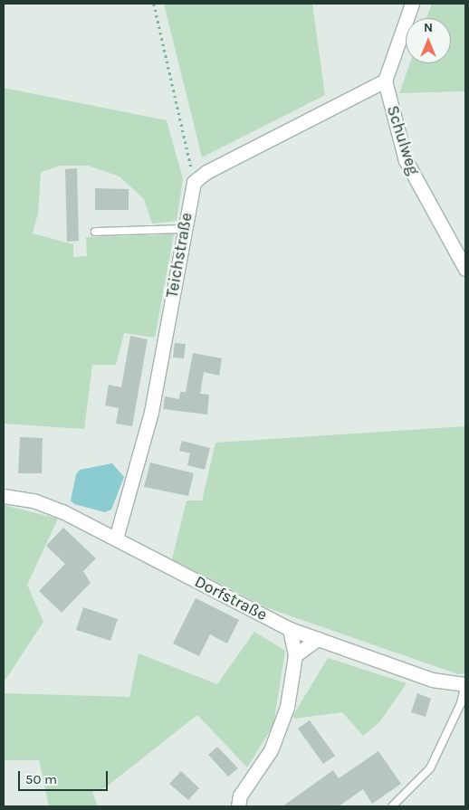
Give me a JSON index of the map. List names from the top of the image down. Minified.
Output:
{"streets":{"street":["Schulweg","Teichstraße","Dorfstraße"]},"crossings":[["Teichstraße","Dorfstraße"]],"scale_bar":"50 m","north":"top"}
